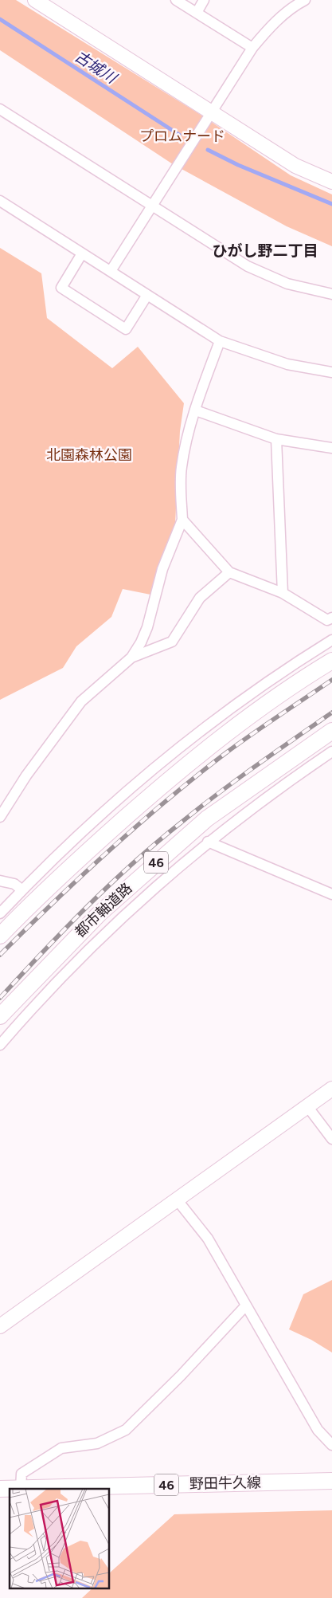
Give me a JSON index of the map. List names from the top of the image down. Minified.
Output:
{"streets":{"main road":["46","都市軸道路","野田牛久線"]},"districts":["ひがし野二丁目"],"water":["古城川"],"parks":["プロムナード","北園森林公園"]}
